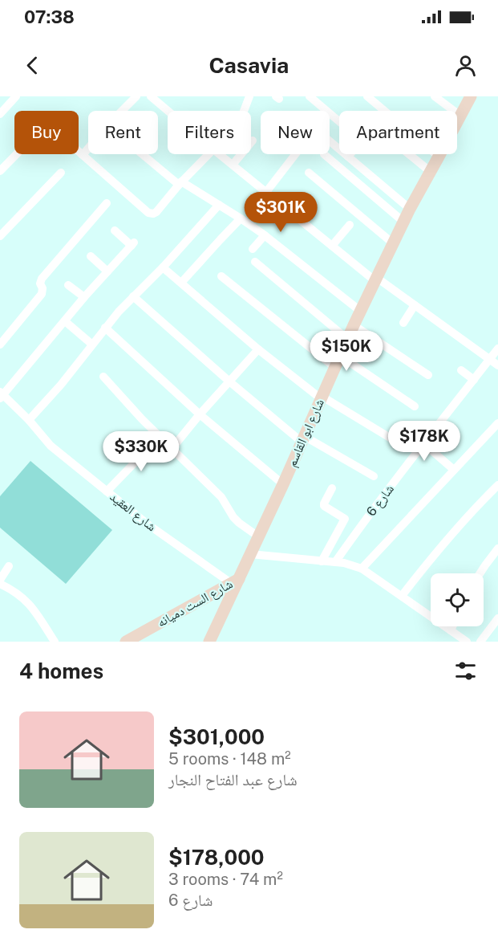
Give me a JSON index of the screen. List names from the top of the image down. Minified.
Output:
{"streets":{"street":["شارع ابو القاسم","شارع 6","شارع العقيد","شارع الست دميانه"]},"crossings":[["شارع ابو القاسم","شارع العقيد"],["شارع ابو القاسم","شارع الست دميانه"],["شارع العقيد","شارع الست دميانه"]],"page":{"status":"07:38","header":"Casavia","chip":["Buy","Rent","Filters","New","Apartment"],"price":["$301K","$150K","$178K","$330K"],"heading":"4 homes","list":[{"name":"$301,000","note":"5 rooms · 148 m² · شارع عبد الفتاح النجار"},{"name":"$178,000","note":"3 rooms · 74 m² · شارع 6"}]}}
